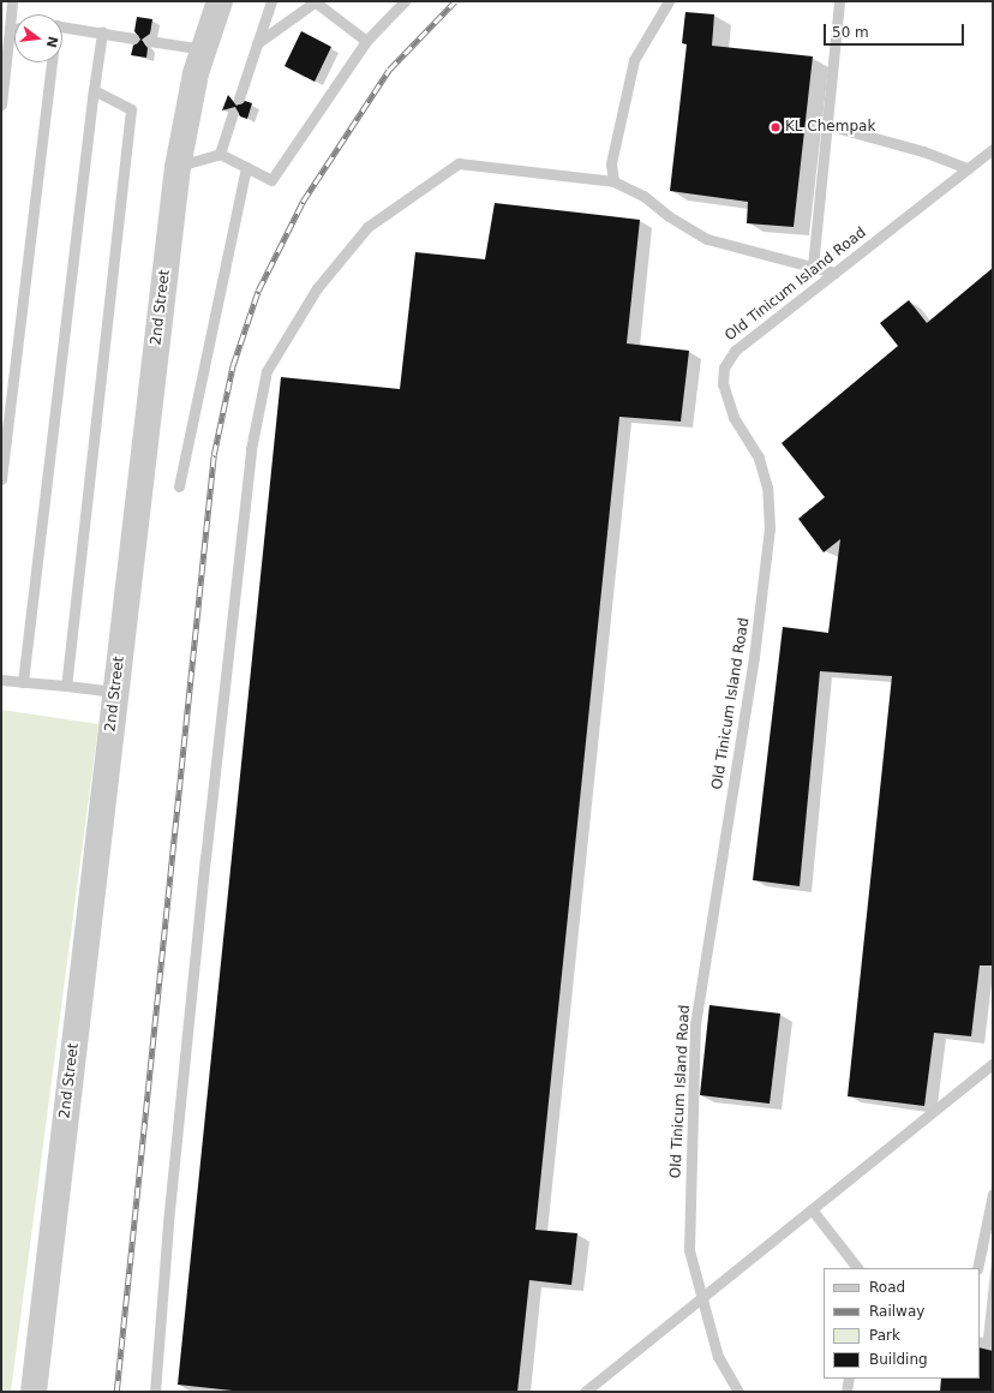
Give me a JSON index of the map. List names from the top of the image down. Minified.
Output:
{"streets":{"street":["2nd Street"],"lane":["Old Tinicum Island Road"]},"places":["KL Chempak"],"legend":["Road","Railway","Park","Building"],"scale_bar":"50 m","north":"right"}
